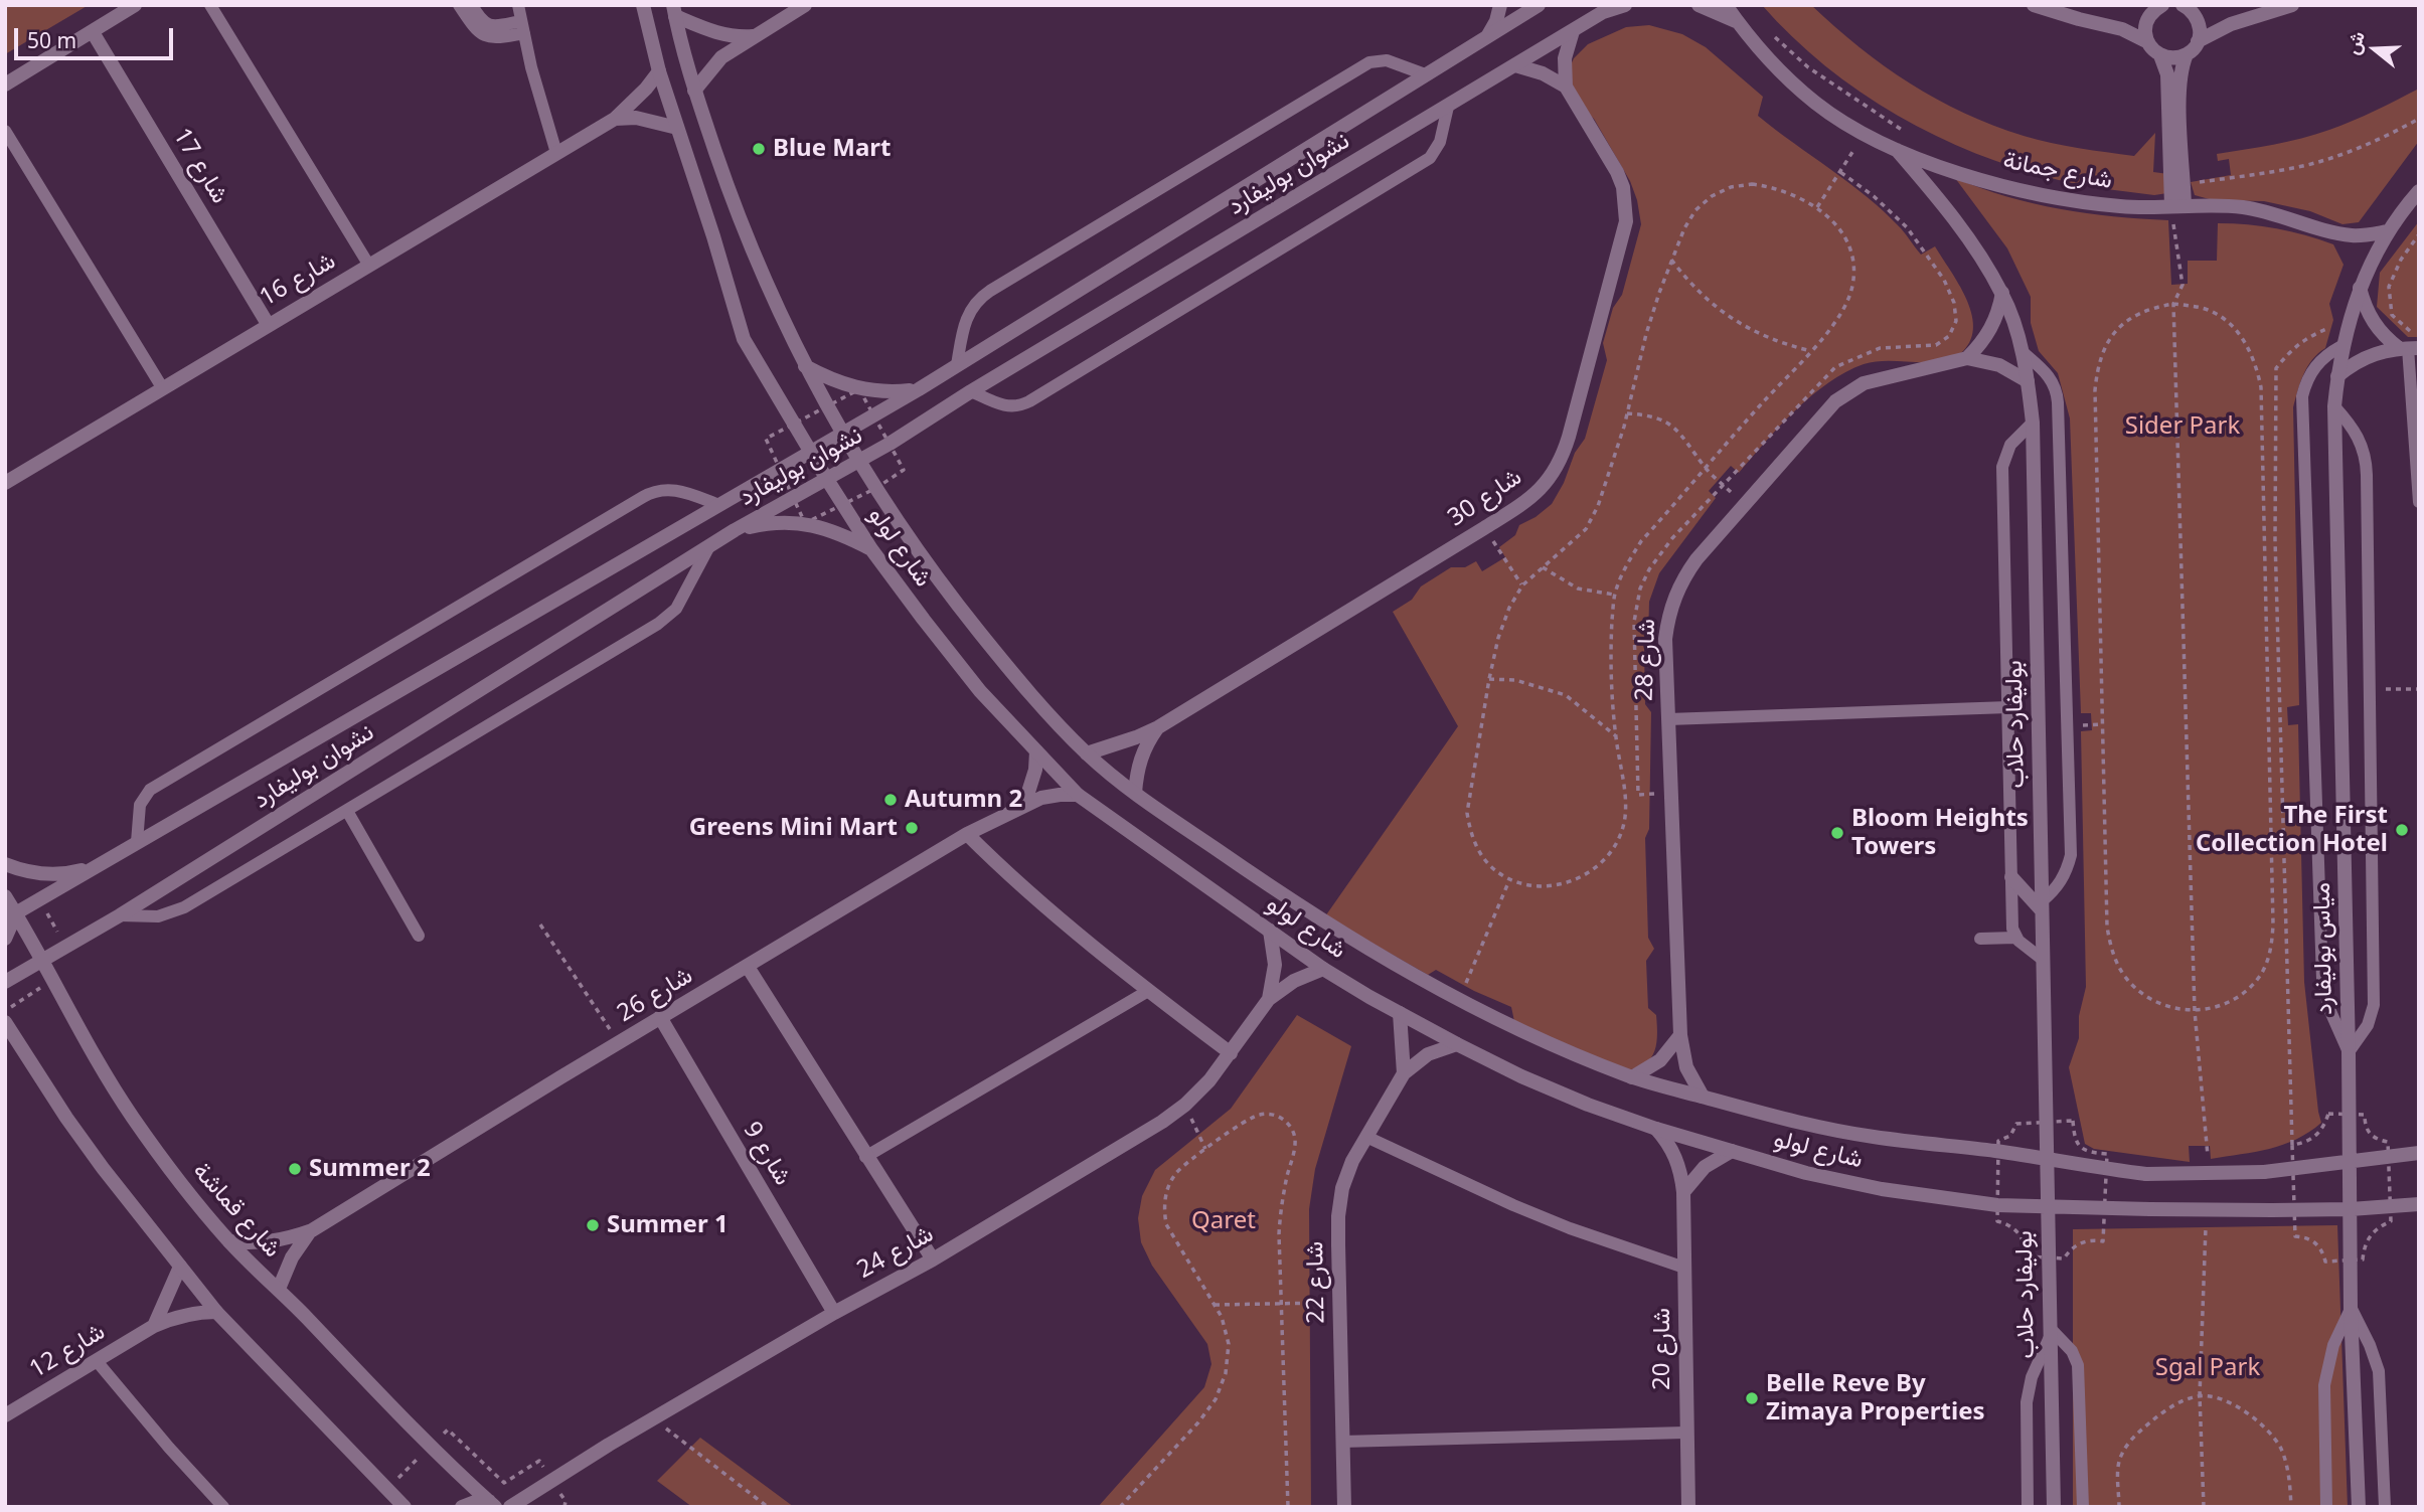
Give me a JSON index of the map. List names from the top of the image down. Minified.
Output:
{"streets":{"street":["شارع 17","شارع جمانة","نشوان بوليفارد","شارع 16","شارع 30","شارع لولو","شارع 28","بوليفارد حلاب","مياس بوليفارد","شارع 26","شارع 9","شارع قماشة","شارع 24","شارع 22","شارع 20","شارع 12"]},"crossings":[["شارع 17","شارع 16"],["شارع جمانة","بوليفارد حلاب"],["شارع جمانة","مياس بوليفارد"],["نشوان بوليفارد","شارع لولو"],["نشوان بوليفارد","شارع قماشة"],["شارع 16","شارع لولو"],["شارع 30","شارع لولو"],["شارع لولو","شارع 28"],["شارع لولو","بوليفارد حلاب"],["شارع لولو","مياس بوليفارد"],["شارع لولو","شارع 26"],["شارع لولو","شارع 24"],["شارع لولو","شارع 22"],["شارع لولو","شارع 20"],["شارع 28","بوليفارد حلاب"],["شارع 26","شارع 9"],["شارع 26","شارع قماشة"],["شارع 9","شارع 24"]],"parks":["Sider Park","Qaret","Sgal Park"],"places":["Blue Mart","Autumn 2","Greens Mini Mart","The First Collection Hotel","Bloom Heights Towers","Summer 2","Summer 1","Belle Reve By Zimaya Properties"],"scale_bar":"50 m","north":"left"}
